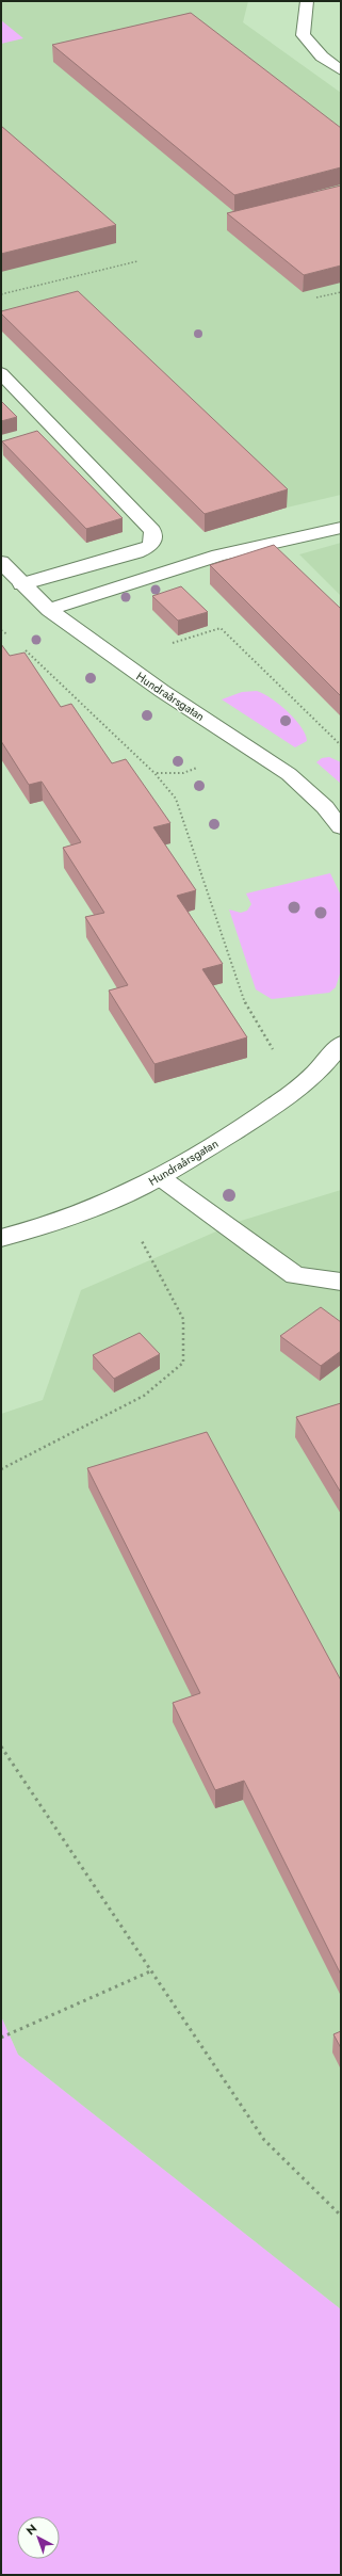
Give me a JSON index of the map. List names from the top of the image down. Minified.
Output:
{"streets":{"street":["Hundraårsgatan"]},"north":"top left"}
